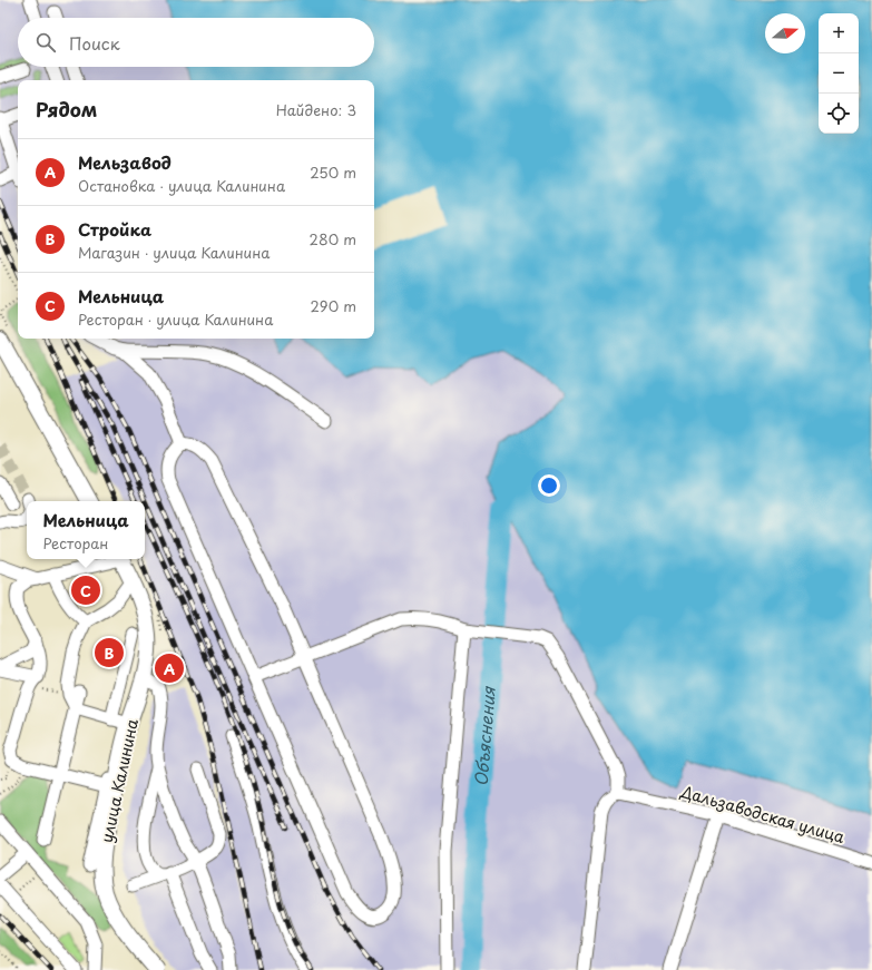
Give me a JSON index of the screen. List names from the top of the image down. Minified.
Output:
{"streets":{"main road":["улица Калинина"],"street":["Дальзаводская улица"]},"water":["Объяснения"],"north":"right","page":{"map_buttons":["+","−"],"search":"Поиск","heading":["Рядом","Найдено: 3"],"list":[{"mark":"A","name":"Мельзавод","note":"Остановка · улица Калинина","value":"250 m"},{"mark":"B","name":"Стройка","note":"Магазин · улица Калинина","value":"280 m"},{"mark":"C","name":"Мельница","note":"Ресторан · улица Калинина","value":"290 m"}],"popup":["Мельница","Ресторан"],"pins":["C","B","A"]}}
